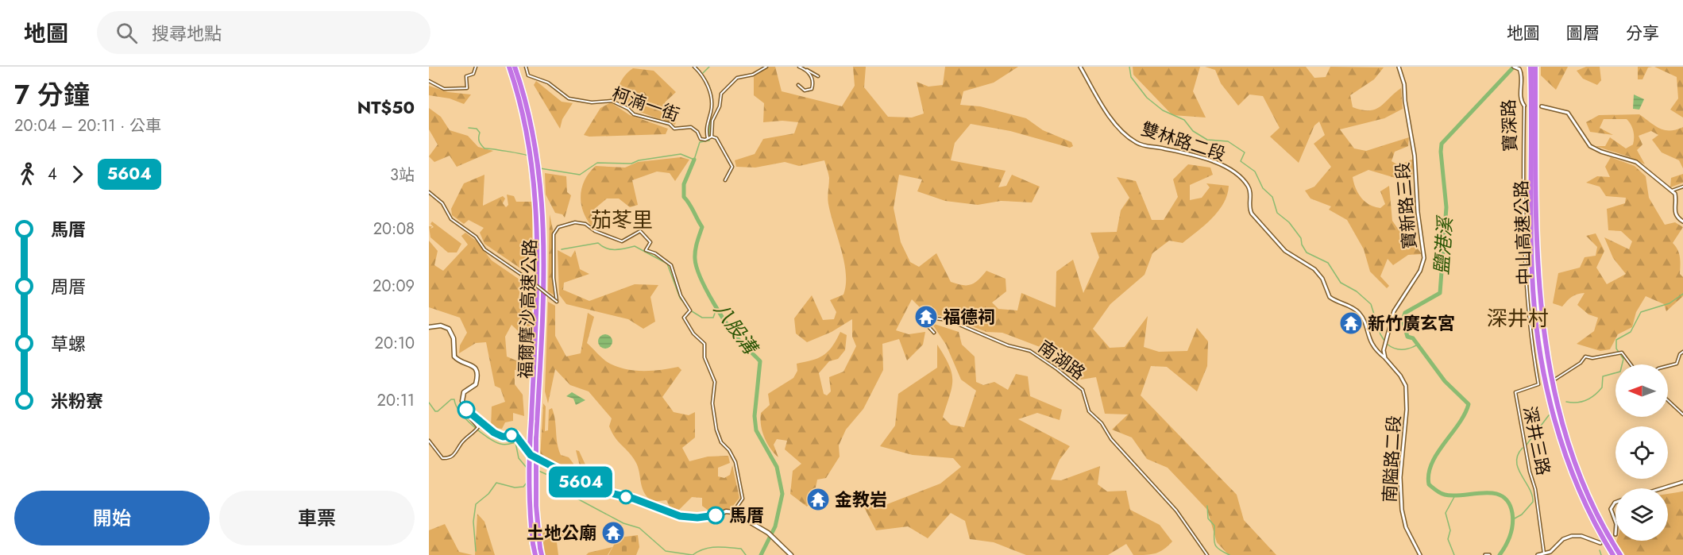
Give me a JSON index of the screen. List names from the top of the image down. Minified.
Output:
{"streets":{"highway":["中山高速公路","福爾摩沙高速公路"],"street":["柯湳一街","寶深路","雙林路二段","寶新路三段","南湖路","深井三路","南隘路二段"]},"crossings":[["寶深路","深井三路"],["雙林路二段","寶新路三段"],["雙林路二段","南隘路二段"],["寶新路三段","南隘路二段"]],"districts":["茄苳里","深井村"],"water":["鹽港溪","八股溝"],"places":{"temple":["福德祠","新竹廣玄宮","金教岩","土地公廟"],"other":["馬厝"]},"lines":["bus line 5604"],"north":"left","page":{"header":"地圖","search":"搜尋地點","nav":["地圖","圖層","分享"],"heading":["7 分鐘","20:04 – 20:11 · 公車","NT$50"],"on_map":"5604","legs":["4","5604","3站"],"list":[{"name":"馬厝","value":"20:08"},{"name":"周厝","value":"20:09"},{"name":"草螺","value":"20:10"},{"name":"米粉寮","value":"20:11"}],"buttons":["開始","車票"]}}
